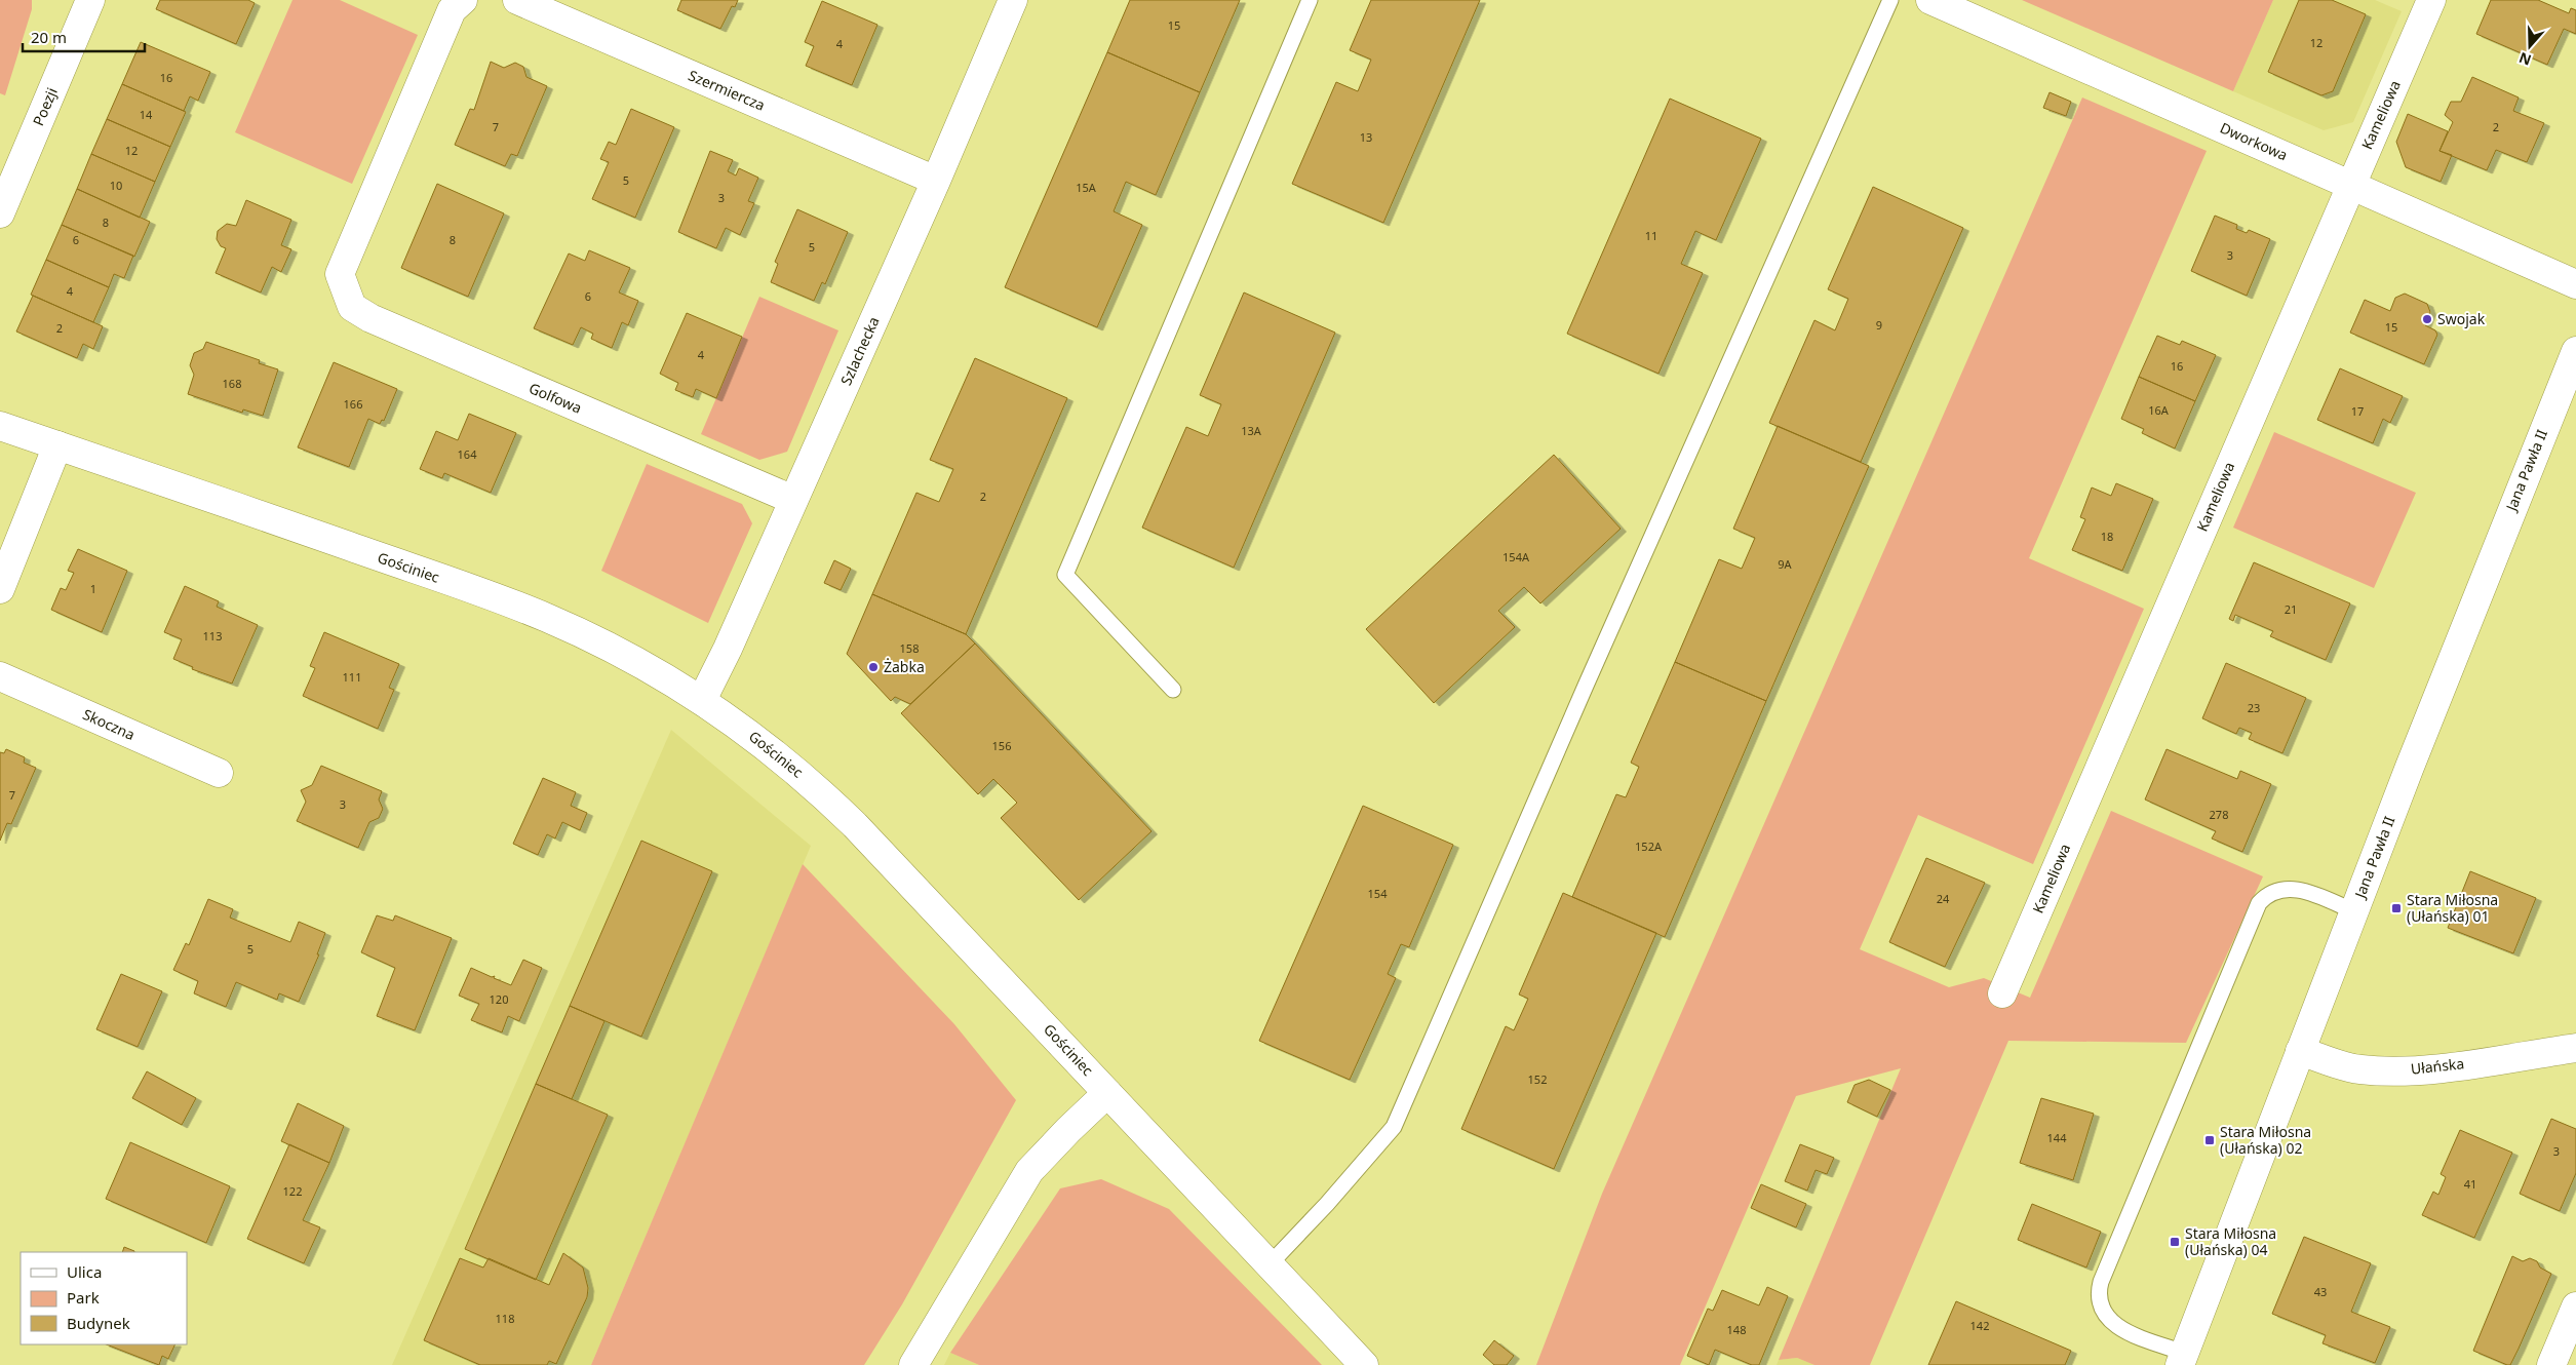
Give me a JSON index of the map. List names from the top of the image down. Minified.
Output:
{"streets":{"street":["Szermiercza","Poezji","Kameliowa","Dworkowa","Szlachecka","Golfowa","Jana Pawła II","Gościniec","Skoczna","Ułańska"]},"crossings":[["Szermiercza","Szlachecka"],["Kameliowa","Dworkowa"],["Szlachecka","Golfowa"],["Szlachecka","Gościniec"],["Jana Pawła II","Ułańska"]],"places":{"other":["Swojak","Żabka"],"transit":["Stara Miłosna (Ułańska) 01","Stara Miłosna (Ułańska) 02","Stara Miłosna (Ułańska) 04"]},"house_numbers":["15","12","4","16","14","7","2","13","12","5","10","15A","3","8","11","6","8","5","3","4","6","9","15","2","4","16","168","166","16A","17","13A","164","2","18","154A","9A","1","21","113","158","111","23","156","7","3","278","152A","154","24","5","120","152","144","3","41","122","43","118","142","148"],"legend":["Ulica","Park","Budynek"],"scale_bar":"20 m","north":"bottom"}
